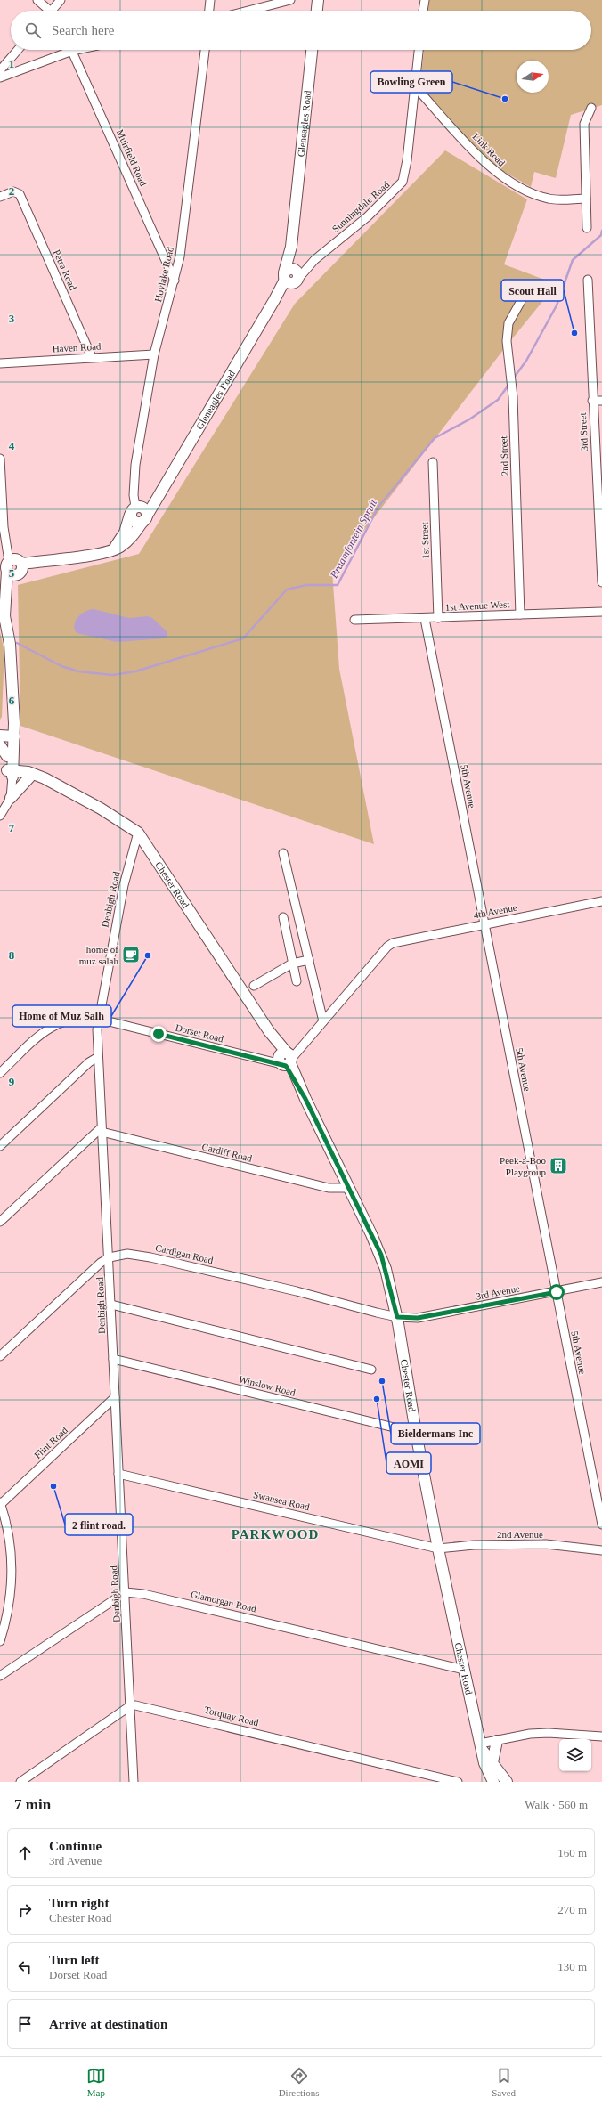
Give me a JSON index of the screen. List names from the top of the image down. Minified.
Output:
{"streets":{"street":["Gleneagles Road","Link Road","Muirfield Road","Sunningdale Road","Petra Road","Hoylake Road","Haven Road","3rd Street","2nd Street","1st Street","1st Avenue West","5th Avenue","Chester Road","Denbigh Road","4th Avenue","Dorset Road","Cardiff Road","Cardigan Road","3rd Avenue","Winslow Road","Flint Road","Swansea Road","2nd Avenue","Glamorgan Road","Torquay Road"]},"crossings":[["Gleneagles Road","Sunningdale Road"],["Link Road","Sunningdale Road"],["Muirfield Road","Hoylake Road"],["Petra Road","Haven Road"],["Hoylake Road","Haven Road"],["2nd Street","1st Avenue West"],["1st Street","1st Avenue West"],["1st Avenue West","5th Avenue"],["5th Avenue","4th Avenue"],["5th Avenue","3rd Avenue"],["Chester Road","Denbigh Road"],["Chester Road","Dorset Road"],["Chester Road","Cardiff Road"],["Chester Road","Cardigan Road"],["Chester Road","3rd Avenue"],["Chester Road","Winslow Road"],["Chester Road","Swansea Road"],["Chester Road","2nd Avenue"],["Chester Road","Glamorgan Road"],["Denbigh Road","Dorset Road"],["Denbigh Road","Cardiff Road"],["Denbigh Road","Cardigan Road"],["Denbigh Road","Winslow Road"],["Denbigh Road","Flint Road"],["Denbigh Road","Swansea Road"],["Denbigh Road","Glamorgan Road"],["Denbigh Road","Torquay Road"],["Cardigan Road","3rd Avenue"],["Swansea Road","2nd Avenue"]],"districts":["PARKWOOD"],"water":["Braamfontein Spruit"],"places":{"other":["Bowling Green","Scout Hall","Home of Muz Salh","Bieldermans Inc","AOMI","2 flint road."],"cafe":["home of muz salah"],"building":["Peek-a-Boo Playgroup"]},"north":"right","page":{"search":"Search here","heading":["7 min","Walk · 560 m"],"list":[["Continue","3rd Avenue","160 m"],["Turn right","Chester Road","270 m"],["Turn left","Dorset Road","130 m"],"Arrive at destination"],"nav":["Map","Directions","Saved"]},"grid":{"rows":["1","2","3","4","5","6","7","8","9"]}}
